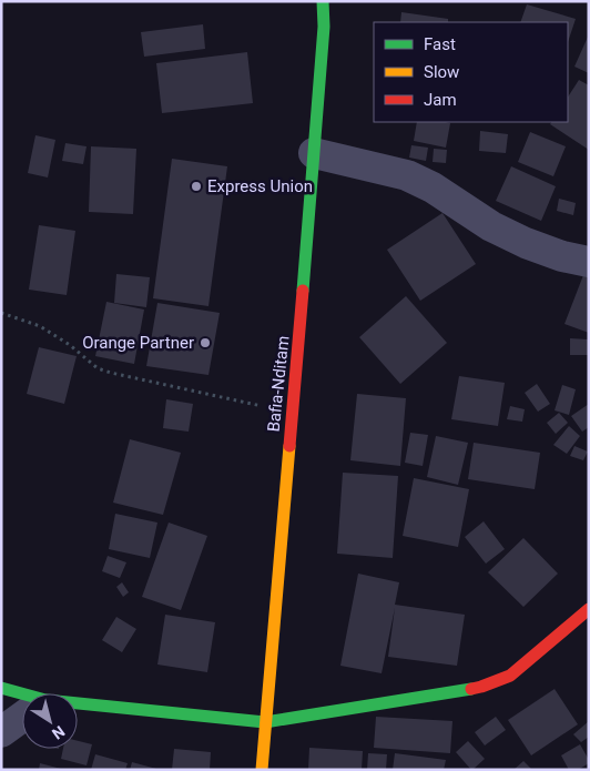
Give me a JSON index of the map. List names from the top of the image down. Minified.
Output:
{"streets":{"main road":["Bafia-Nditam"]},"places":["Express Union","Orange Partner"],"legend":["Fast","Slow","Jam"],"north":"bottom right"}
